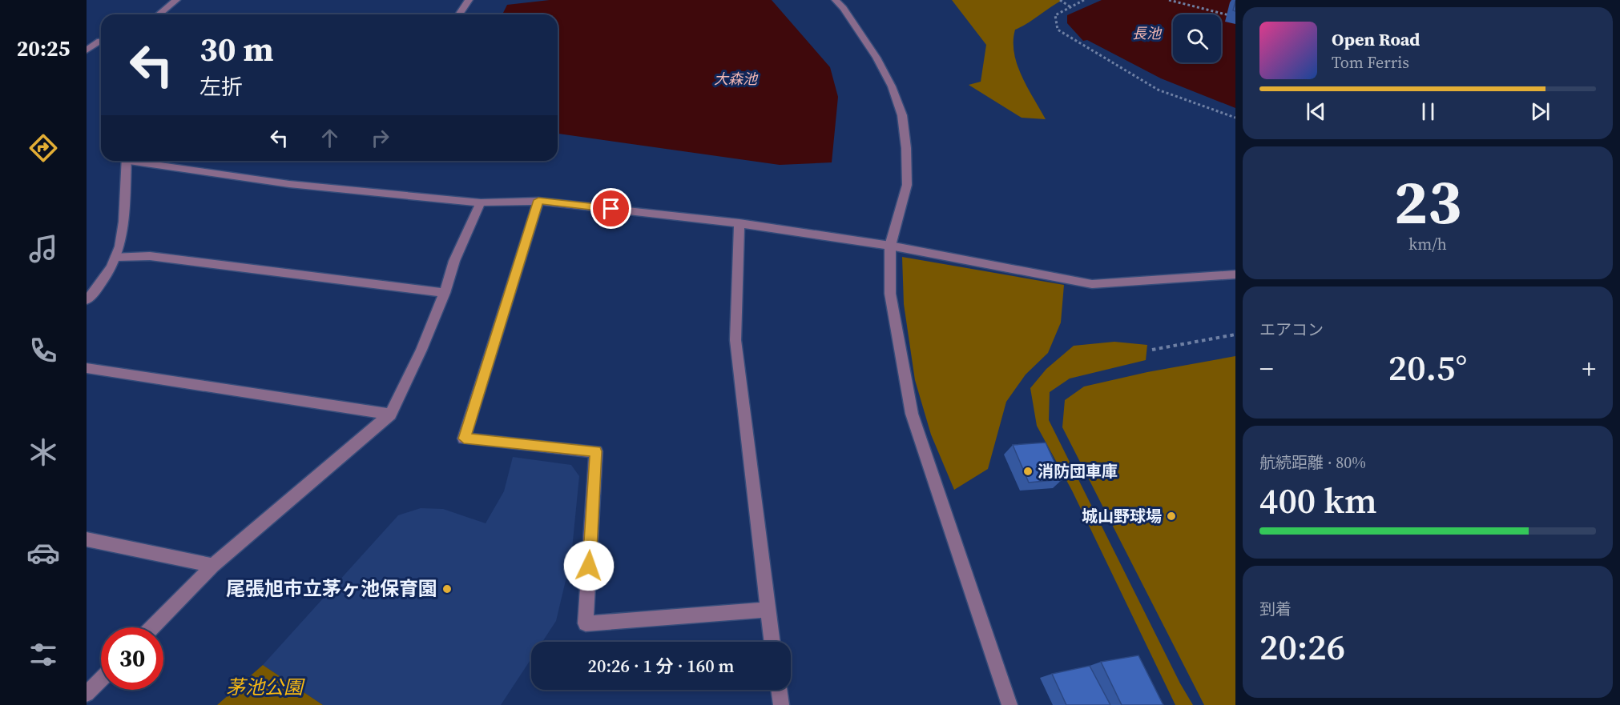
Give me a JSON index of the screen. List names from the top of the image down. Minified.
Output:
{"water":["長池","大森池"],"parks":["茅池公園"],"places":["消防団車庫","城山野球場","尾張旭市立茅ヶ池保育園"],"page":{"tabs":"20:25","turn":["30 m","左折"],"song":["Open Road","Tom Ferris"],"tile":[["23","km/h"],"エアコン",["航続距離 · 80%","400 km"],["到着","20:26"]],"heat":["−","20.5°","+"],"limit":"30","trip":"20:26 · 1 分 · 160 m"}}
